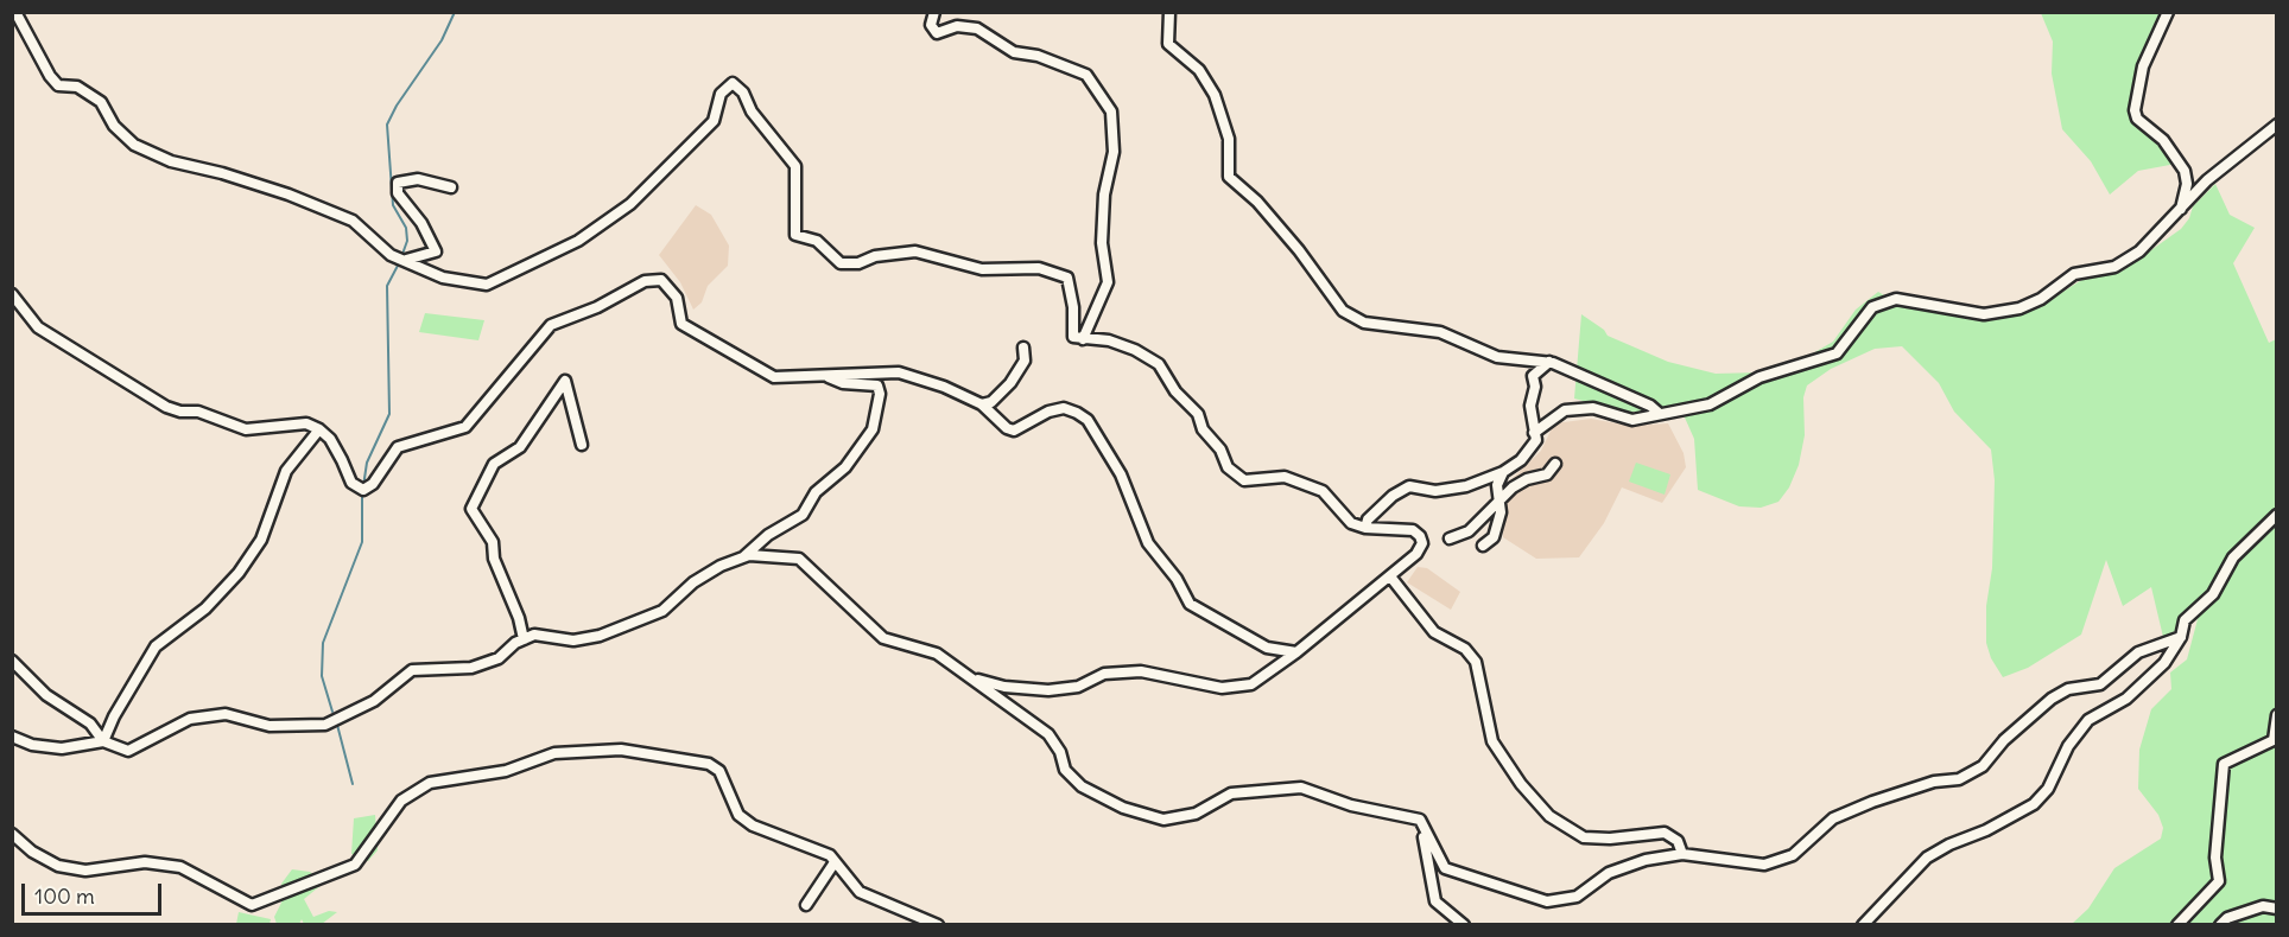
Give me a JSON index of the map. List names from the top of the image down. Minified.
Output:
{"scale_bar":"100 m"}
